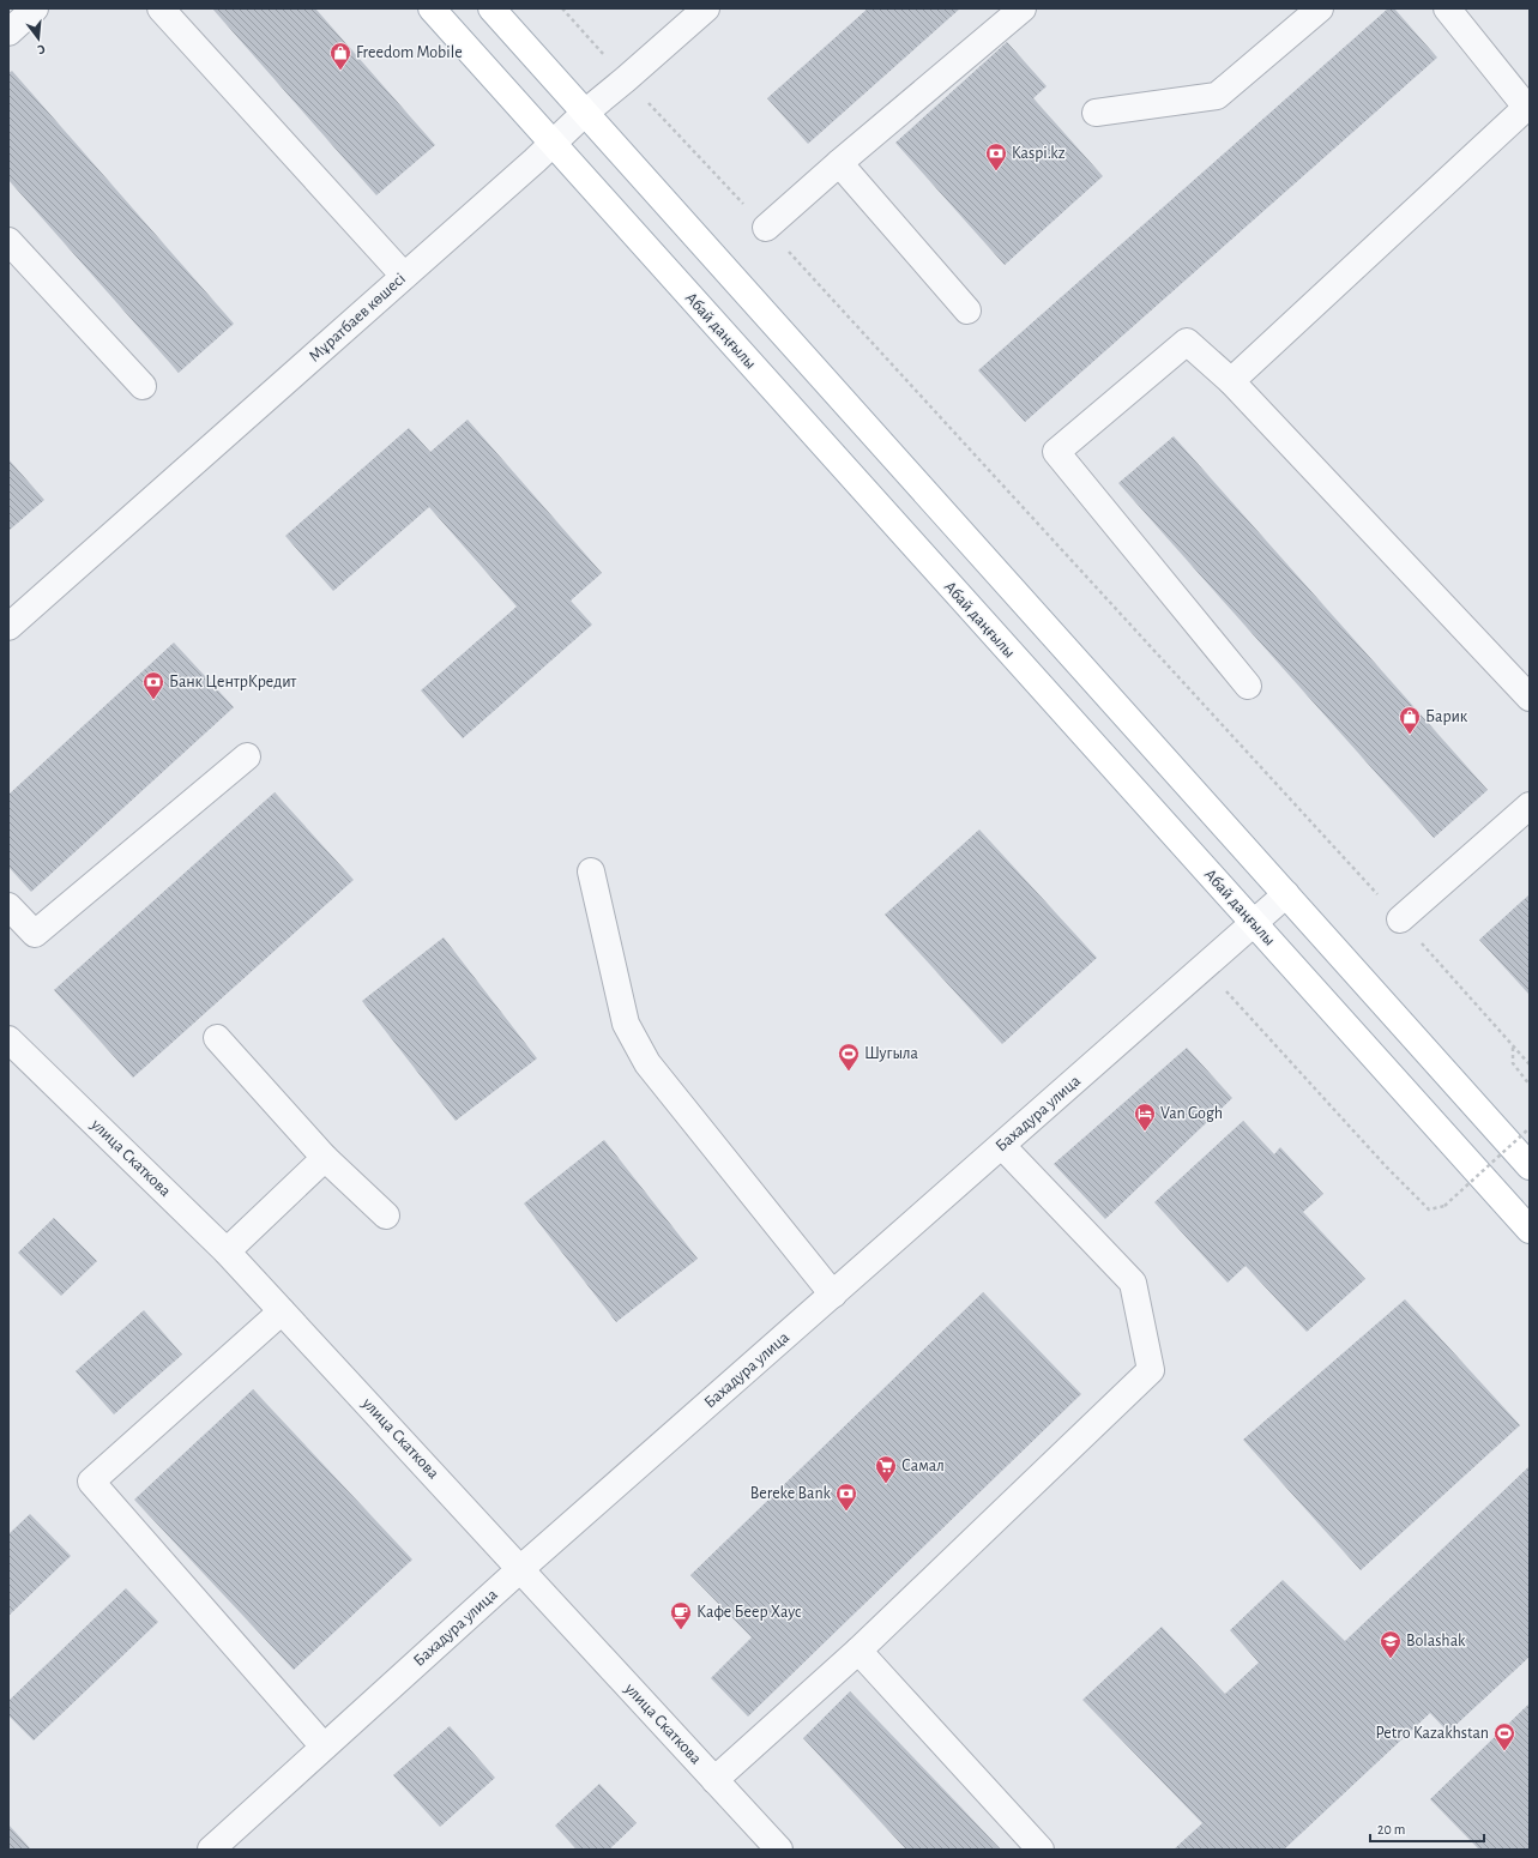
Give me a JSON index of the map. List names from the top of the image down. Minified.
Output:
{"streets":{"main road":["Абай даңғылы"],"street":["Мұратбаев көшесі","Бахадура улица","улица Скаткова"]},"crossings":[["Мұратбаев көшесі","Абай даңғылы"],["Абай даңғылы","Бахадура улица"],["Бахадура улица","улица Скаткова"]],"places":{"shop":["Freedom Mobile","Барик"],"bank":["Kaspi.kz","Банк ЦентрКредит","Bereke Bank"],"sports":["Шугыла","Petro Kazakhstan"],"hotel":["Van Gogh"],"supermarket":["Самал"],"cafe":["Кафе Беер Хаус"],"school or university":["Bolashak"]},"scale_bar":"20 m","north":"bottom"}
